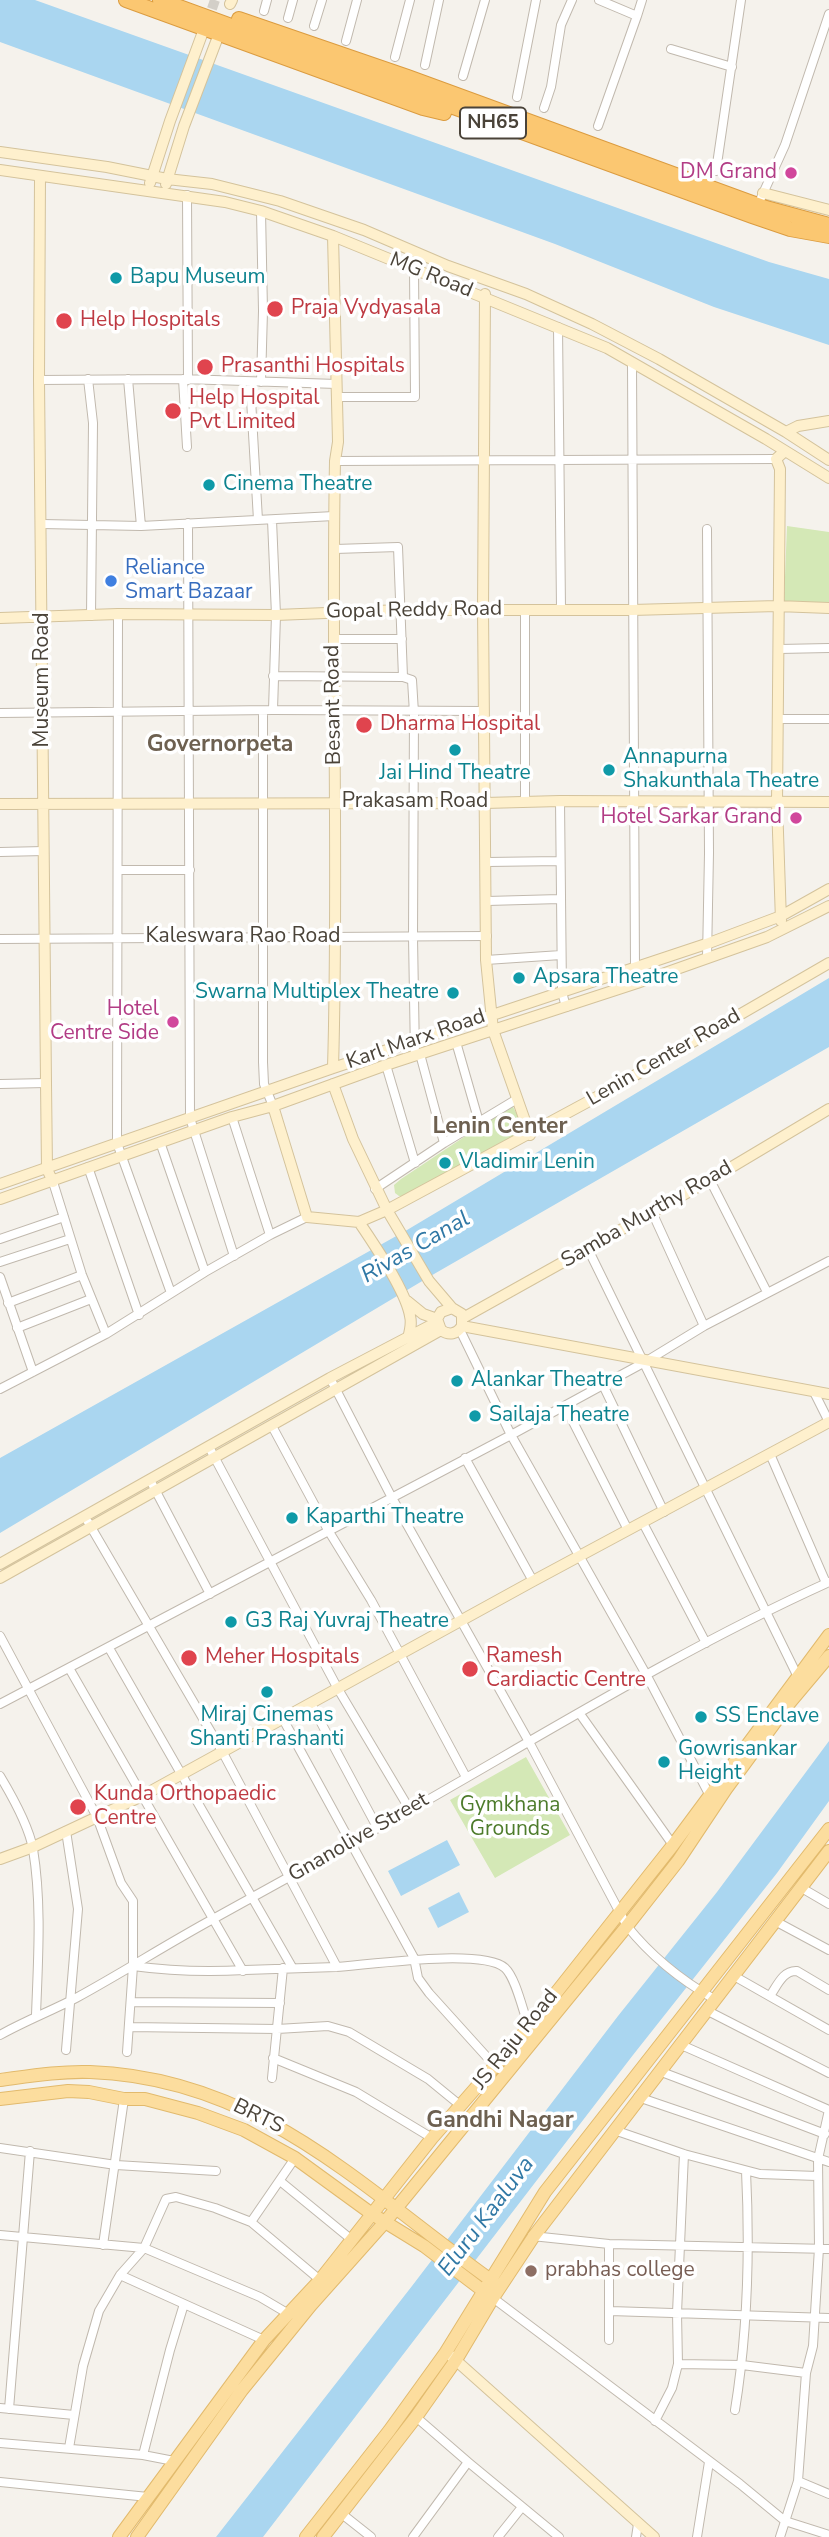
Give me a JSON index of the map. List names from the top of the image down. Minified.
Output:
{"streets":{"highway":["NH65"],"main road":["JS Raju Road","BRTS"],"street":["MG Road","Gopal Reddy Road","Museum Road","Besant Road","Prakasam Road","Kaleswara Rao Road","Karl Marx Road","Lenin Center Road","Samba Murthy Road","Gnanolive Street"]},"crossings":[["MG Road","Museum Road"],["MG Road","Besant Road"],["Gopal Reddy Road","Museum Road"],["Gopal Reddy Road","Besant Road"],["Museum Road","Prakasam Road"],["Museum Road","Kaleswara Rao Road"],["Museum Road","Karl Marx Road"],["Besant Road","Prakasam Road"],["Besant Road","Kaleswara Rao Road"],["Besant Road","Karl Marx Road"],["JS Raju Road","BRTS"]],"districts":["Governorpeta","Lenin Center","Gandhi Nagar"],"water":["Rivas Canal","Eluru Kaaluva"],"parks":["Gymkhana Grounds"],"places":["DM Grand","Bapu Museum","Praja Vydyasala","Help Hospitals","Prasanthi Hospitals","Help Hospital Pvt Limited","Cinema Theatre","Reliance Smart Bazaar","Dharma Hospital","Jai Hind Theatre","Annapurna Shakunthala Theatre","Hotel Sarkar Grand","Apsara Theatre","Swarna Multiplex Theatre","Hotel Centre Side","Vladimir Lenin","Alankar Theatre","Sailaja Theatre","Kaparthi Theatre","G3 Raj Yuvraj Theatre","Meher Hospitals","Ramesh Cardiactic Centre","Miraj Cinemas Shanti Prashanti","SS Enclave","Gowrisankar Height","Kunda Orthopaedic Centre","prabhas college"]}
